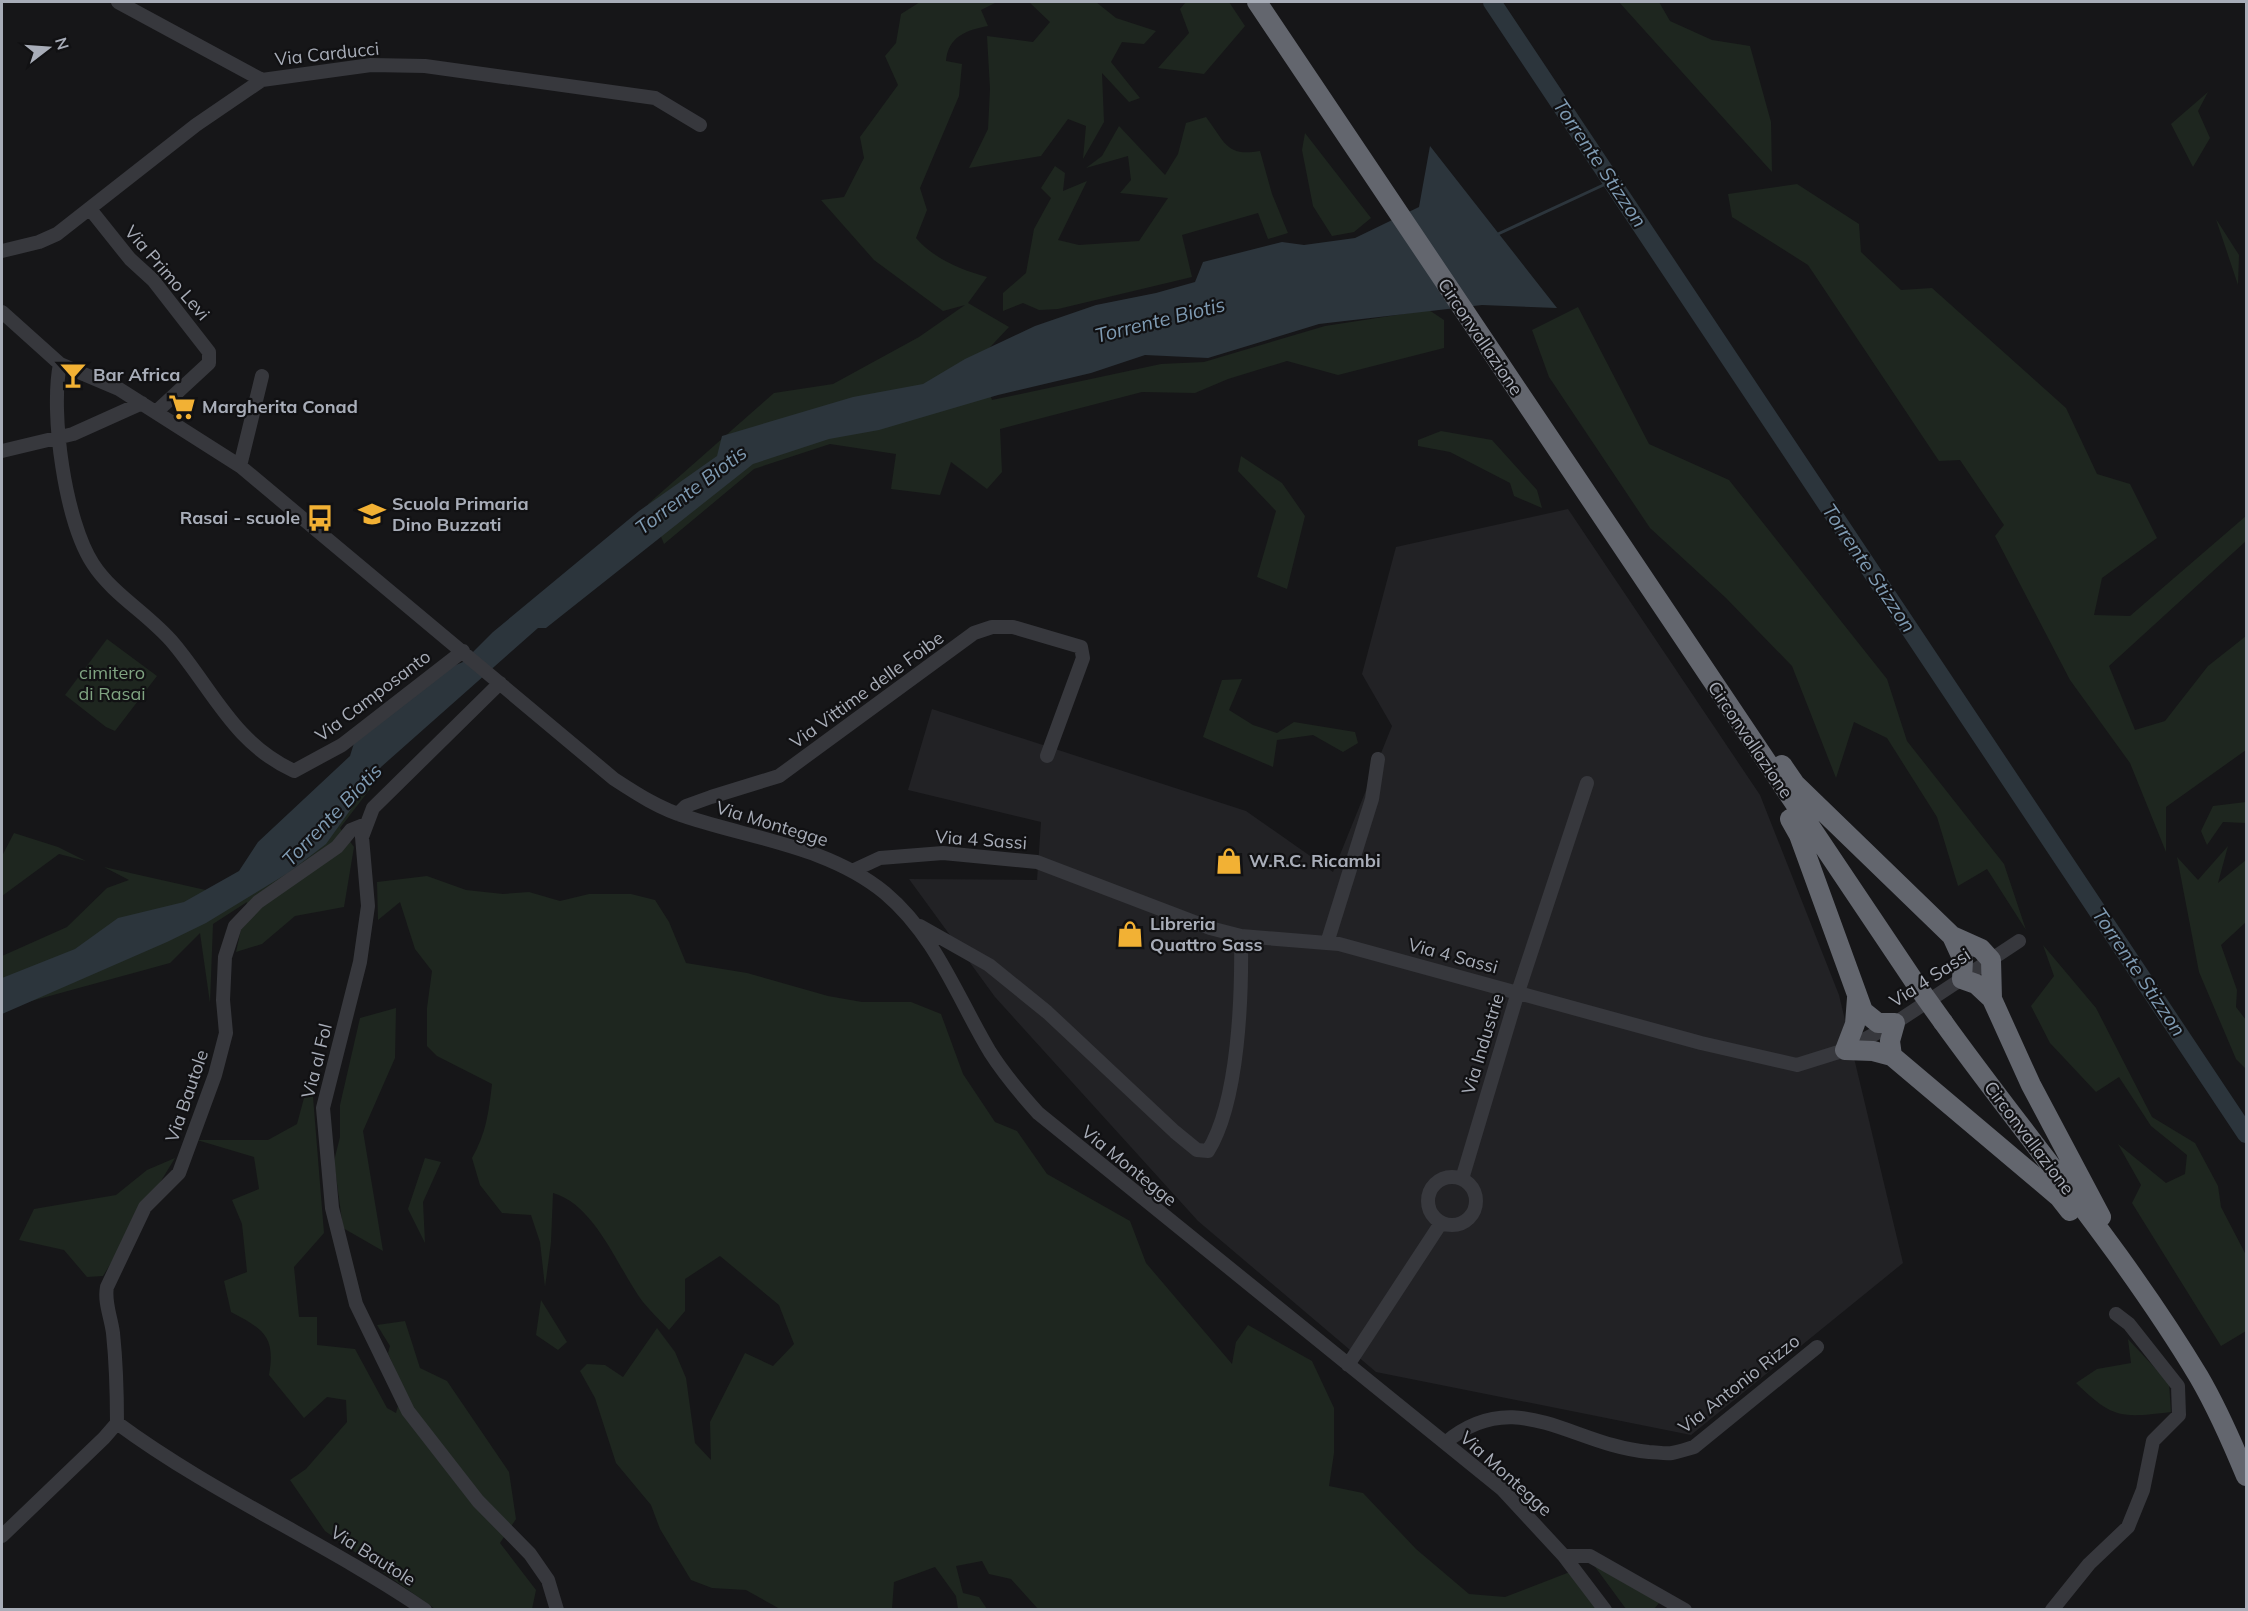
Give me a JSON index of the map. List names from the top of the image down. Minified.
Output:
{"streets":{"highway":["Circonvallazione"],"street":["Via Carducci","Via Primo Levi","Via Vittime delle Foibe","Via Camposanto","Via Montegge","Via 4 Sassi","Via Industrie","Via al Fol","Via Bautole","Via Antonio Rizzo"]},"crossings":[["Via Carducci","Via Primo Levi"],["Via Primo Levi","Via Montegge"],["Via Vittime delle Foibe","Via Montegge"],["Via Camposanto","Via Montegge"],["Via Montegge","Via 4 Sassi"],["Via Montegge","Via al Fol"],["Via Montegge","Via Antonio Rizzo"],["Via 4 Sassi","Via Industrie"],["Via al Fol","Via Bautole"]],"water":["Torrente Stizzon","Torrente Biotis"],"parks":["cimitero di Rasai"],"places":{"bar":["Bar Africa"],"supermarket":["Margherita Conad"],"school or university":["Scuola Primaria Dino Buzzati"],"bus stop":["Rasai - scuole"],"shop":["W.R.C. Ricambi","Libreria Quattro Sass"]},"north":"right"}
